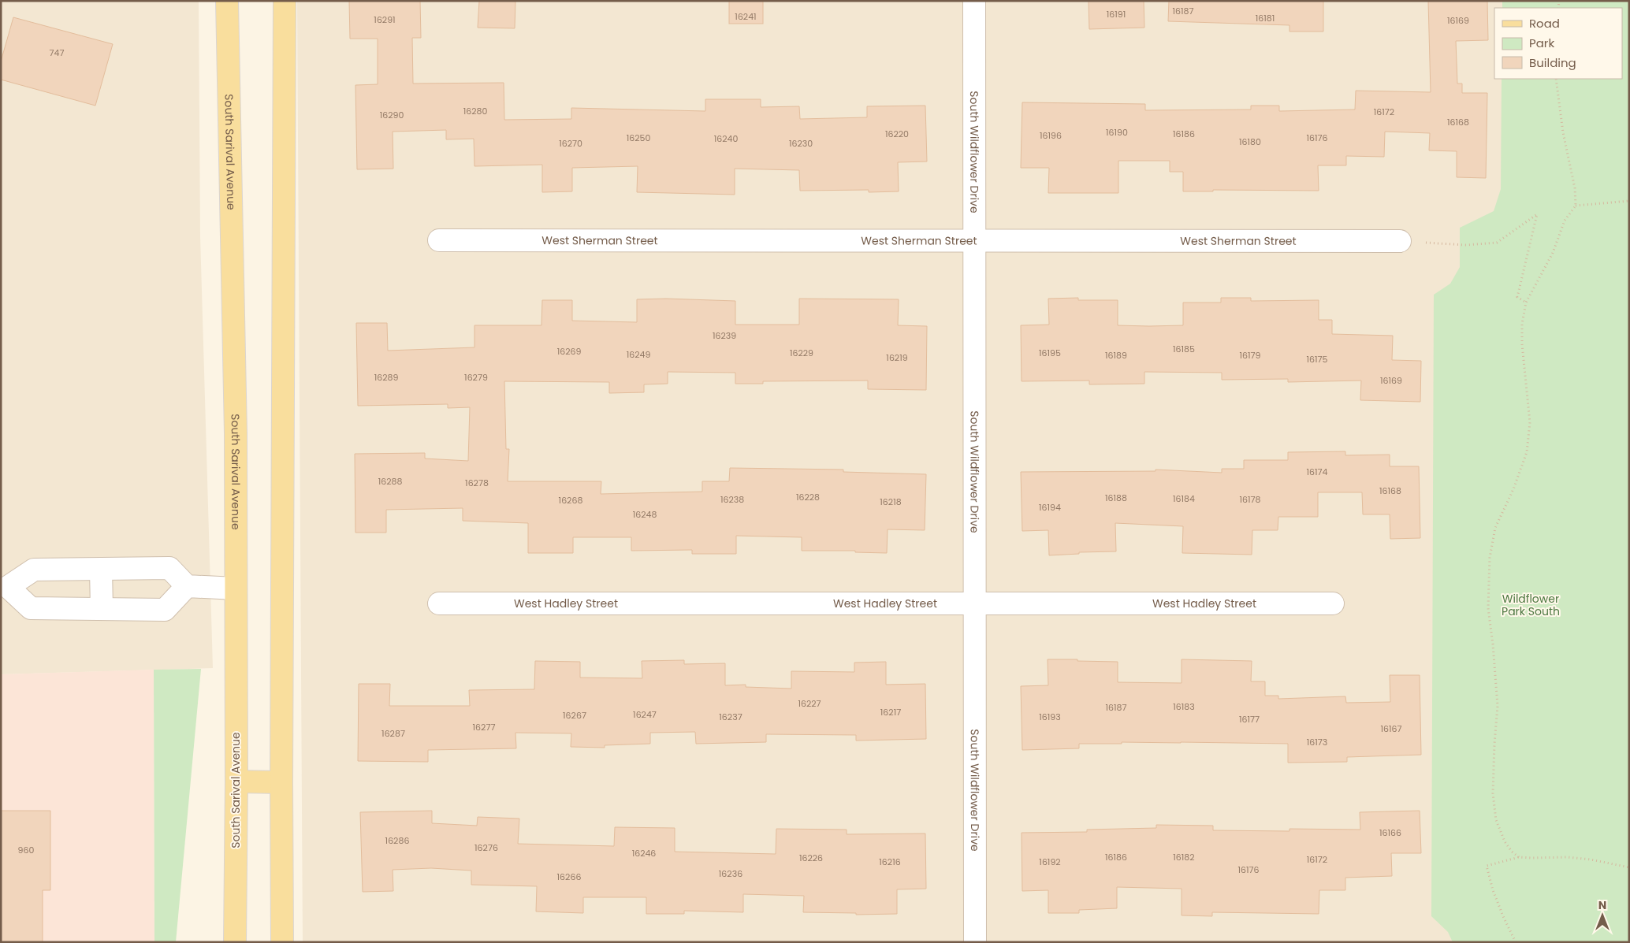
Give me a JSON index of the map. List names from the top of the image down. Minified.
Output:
{"streets":{"main road":["South Sarival Avenue"],"street":["South Wildflower Drive","West Sherman Street","West Hadley Street"]},"crossings":[["South Wildflower Drive","West Sherman Street"],["South Wildflower Drive","West Hadley Street"]],"parks":["Wildflower Park South"],"house_numbers":["16187","16191","16241","16181","16291","16169","747","16280","16172","16290","16168","16190","16220","16186","16196","16250","16176","16240","16180","16270","16230","16239","16185","16269","16229","16195","16249","16189","16179","16219","16175","16289","16279","16169","16174","16288","16278","16168","16228","16188","16184","16238","16178","16268","16218","16194","16248","16227","16183","16187","16217","16247","16267","16237","16193","16177","16277","16167","16287","16173","16166","16286","16276","960","16246","16186","16182","16226","16172","16216","16192","16176","16236","16266"],"legend":["Road","Park","Building"],"north":"top"}
